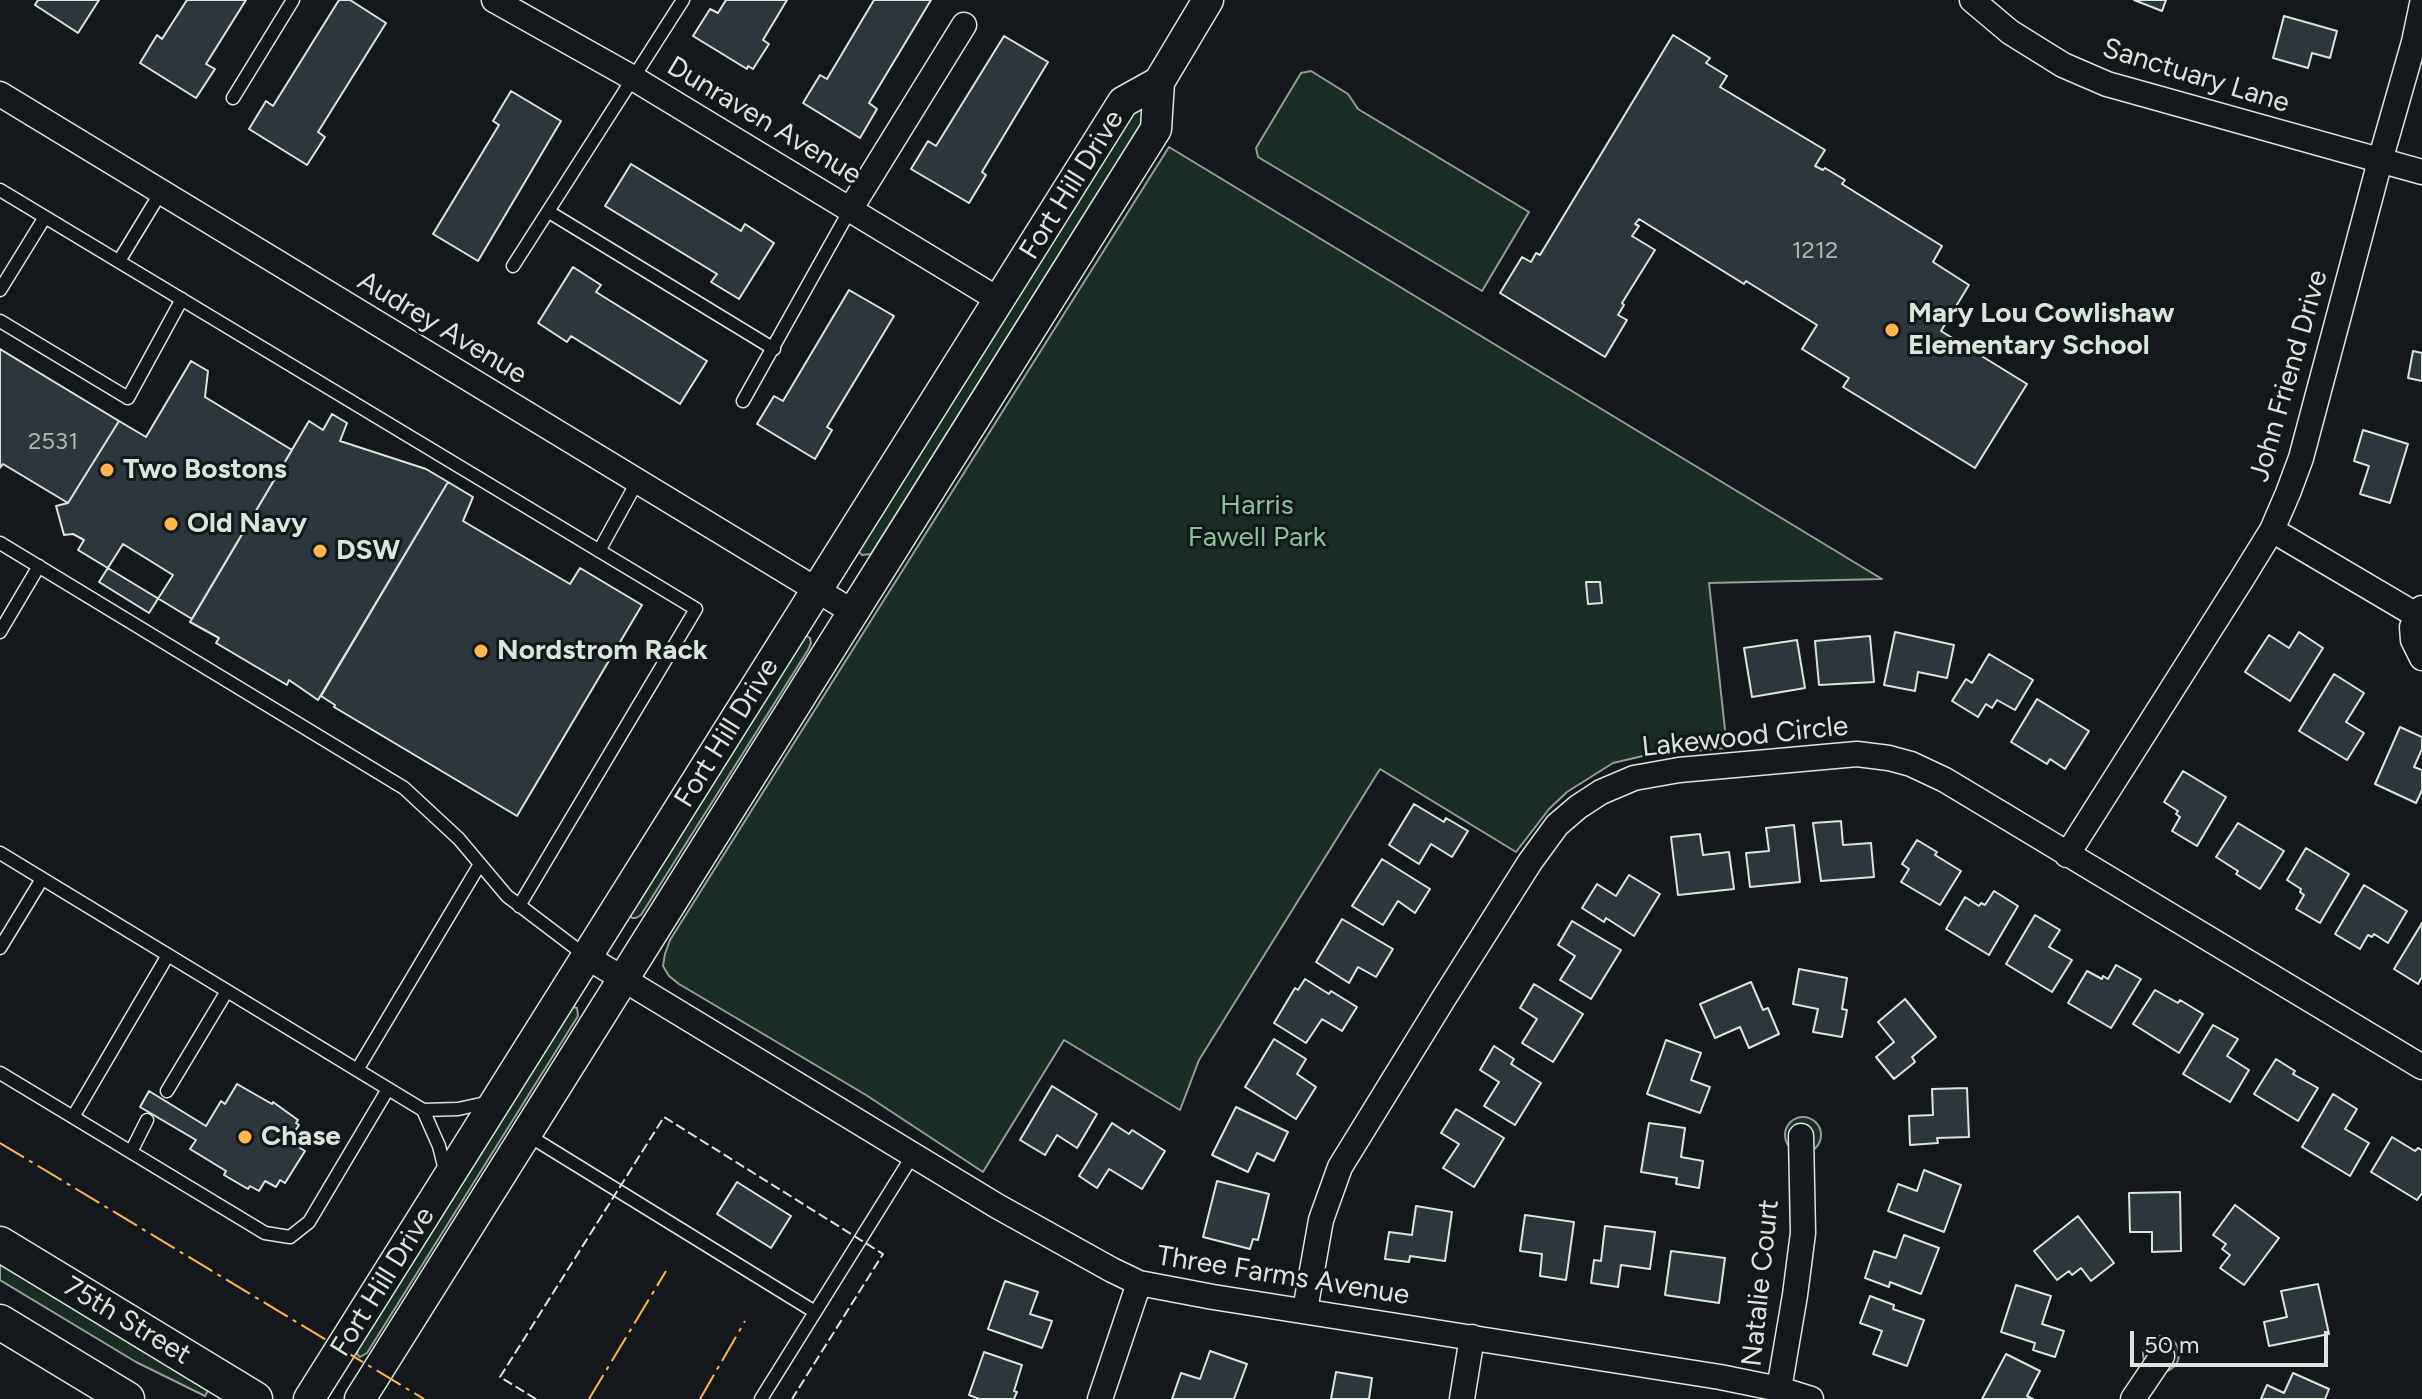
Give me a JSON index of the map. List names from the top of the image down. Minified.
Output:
{"streets":{"main road":["75th Street"],"street":["Sanctuary Lane","Dunraven Avenue","Fort Hill Drive","Audrey Avenue","John Friend Drive","Lakewood Circle","Three Farms Avenue","Natalie Court"]},"crossings":[["Sanctuary Lane","John Friend Drive"],["Dunraven Avenue","Fort Hill Drive"],["Fort Hill Drive","Audrey Avenue"],["Fort Hill Drive","Three Farms Avenue"],["John Friend Drive","Lakewood Circle"],["Lakewood Circle","Three Farms Avenue"],["Three Farms Avenue","Natalie Court"]],"parks":["Harris Fawell Park"],"places":["Mary Lou Cowlishaw Elementary School","Two Bostons","Old Navy","DSW","Nordstrom Rack","Chase"],"house_numbers":["1212","2531"],"scale_bar":"50 m"}
